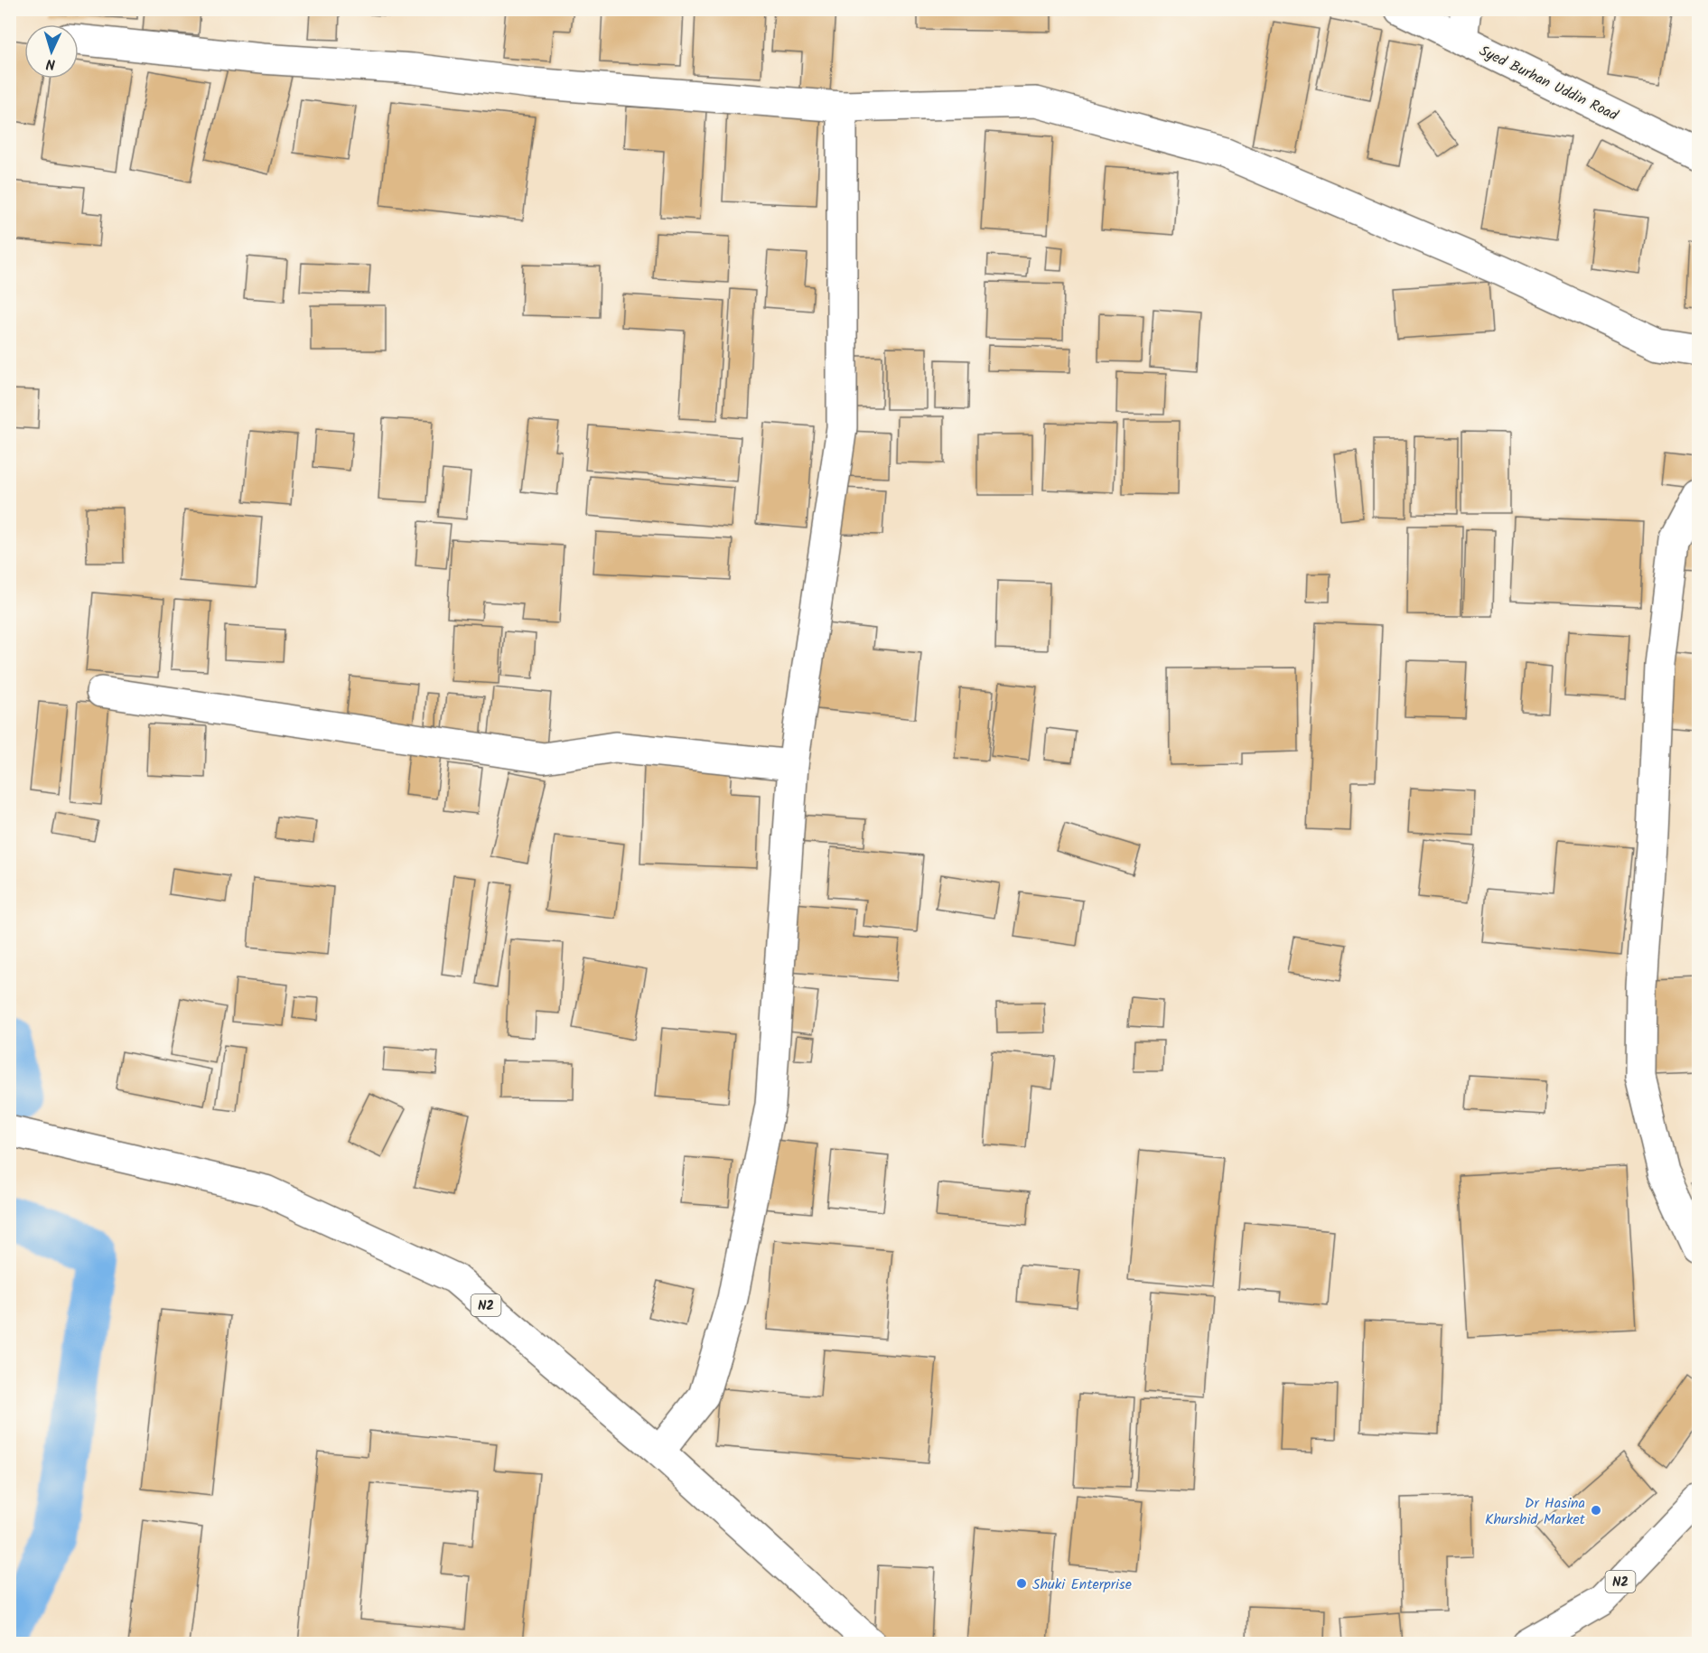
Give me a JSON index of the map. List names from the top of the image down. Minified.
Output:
{"streets":{"main road":["Syed Burhan Uddin Road","N2"]},"places":["Dr Hasina Khurshid Market","Shuki Enterprise"],"north":"bottom"}
